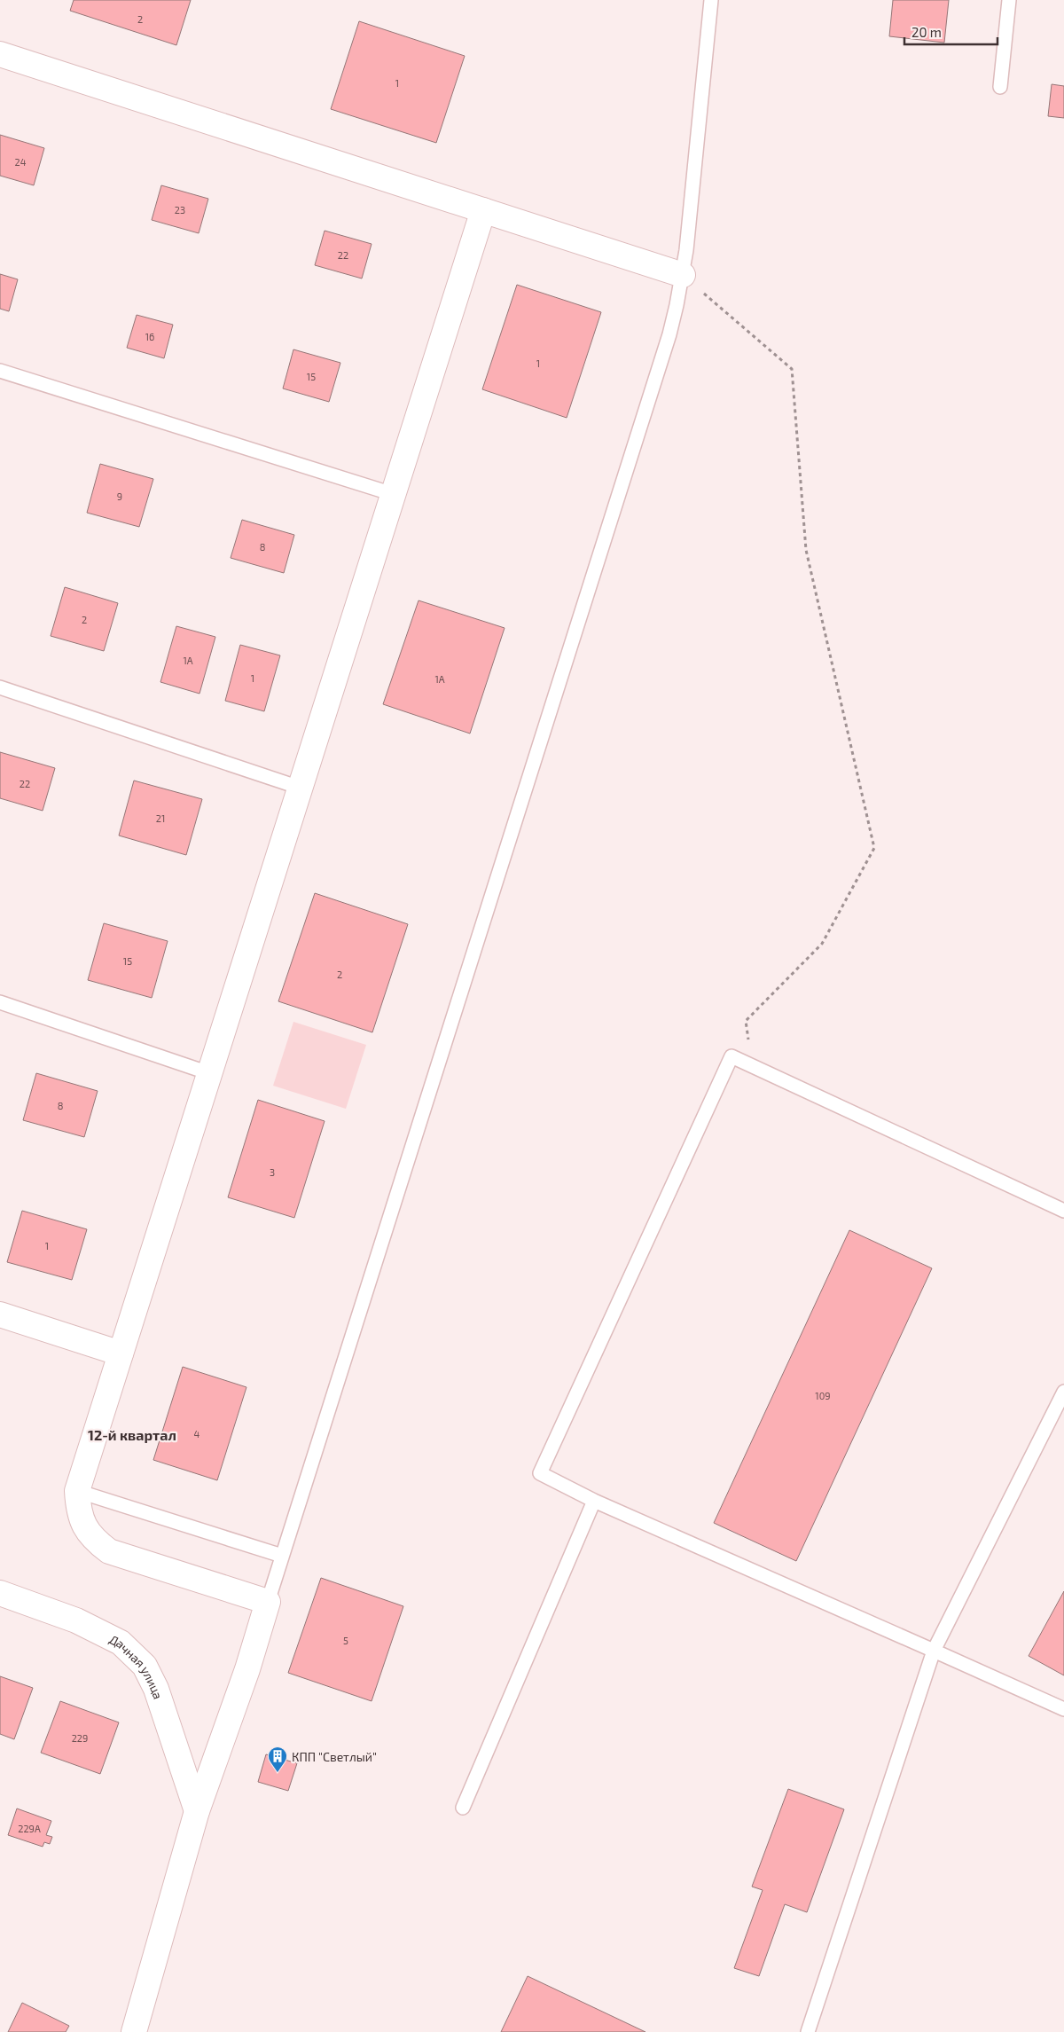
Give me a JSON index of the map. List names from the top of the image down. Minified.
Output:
{"streets":{"street":["Дачная улица"]},"districts":["12-й квартал"],"places":{"building":["КПП \"Светлый\""]},"house_numbers":["2","1","24","23","22","16","1","15","9","8","2","1А","1","1А","22","21","15","2","8","3","1","109","4","5","229","229А"],"scale_bar":"20 m"}
